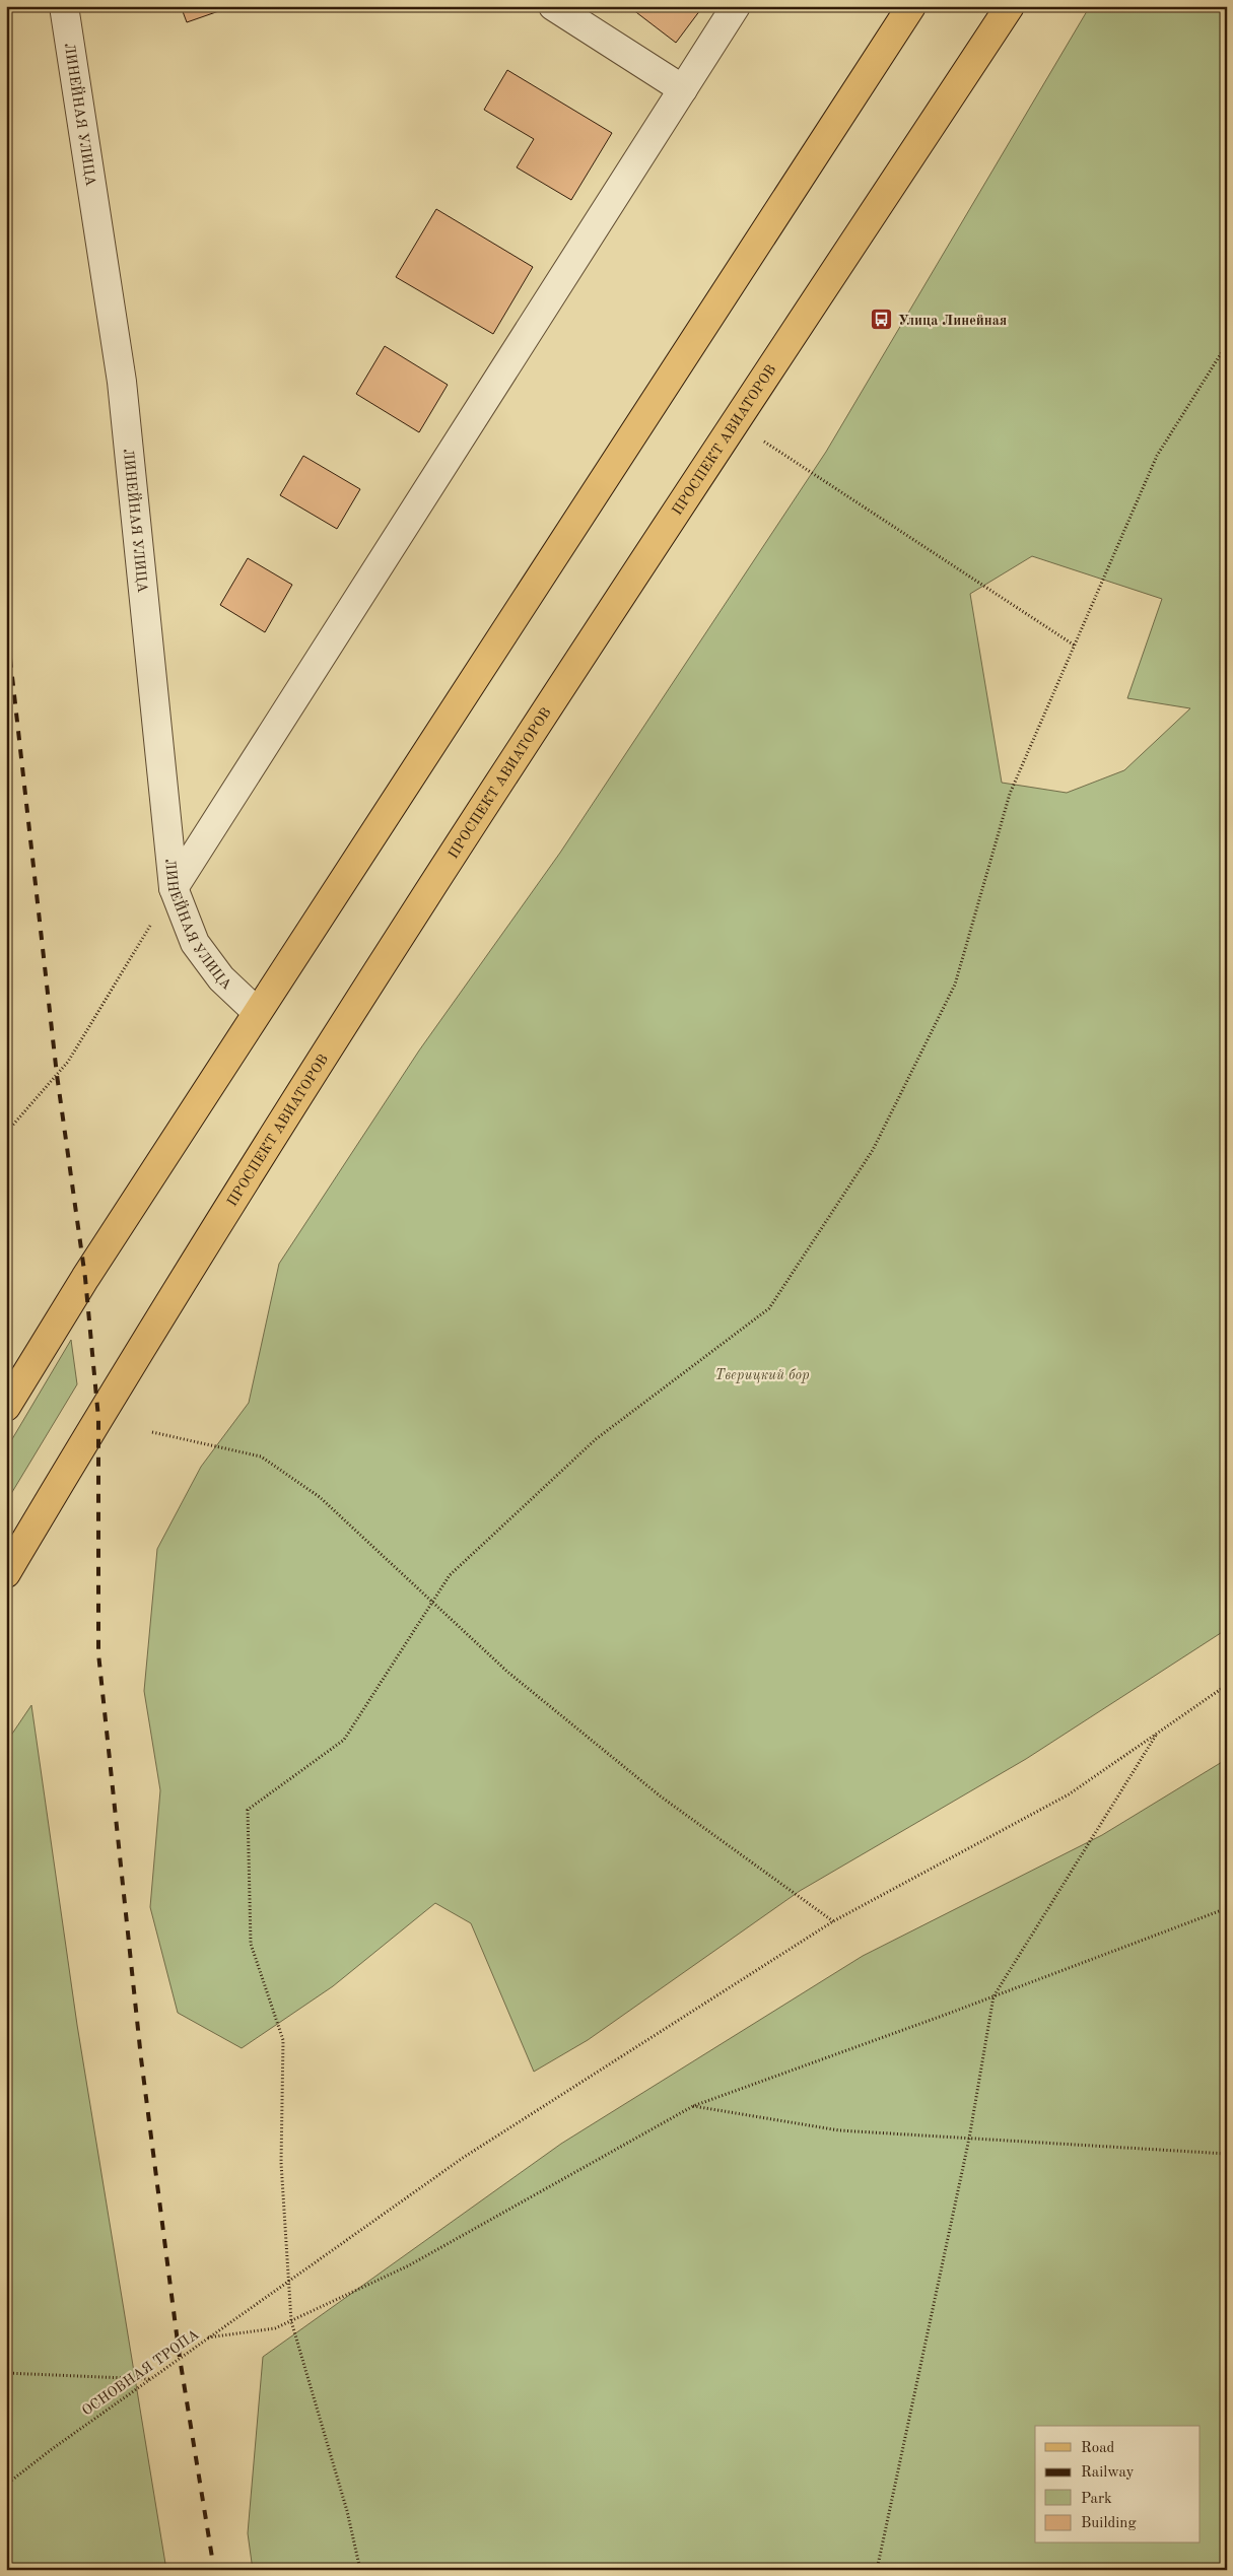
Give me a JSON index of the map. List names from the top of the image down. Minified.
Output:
{"streets":{"main road":["ПРОСПЕКТ АВИАТОРОВ"],"street":["ЛИНЕЙНАЯ УЛИЦА"],"path":["ОСНОВНАЯ ТРОПА"]},"parks":["Тверицкий бор"],"places":{"bus stop":["Улица Линейная"]},"legend":["Road","Railway","Park","Building"]}
